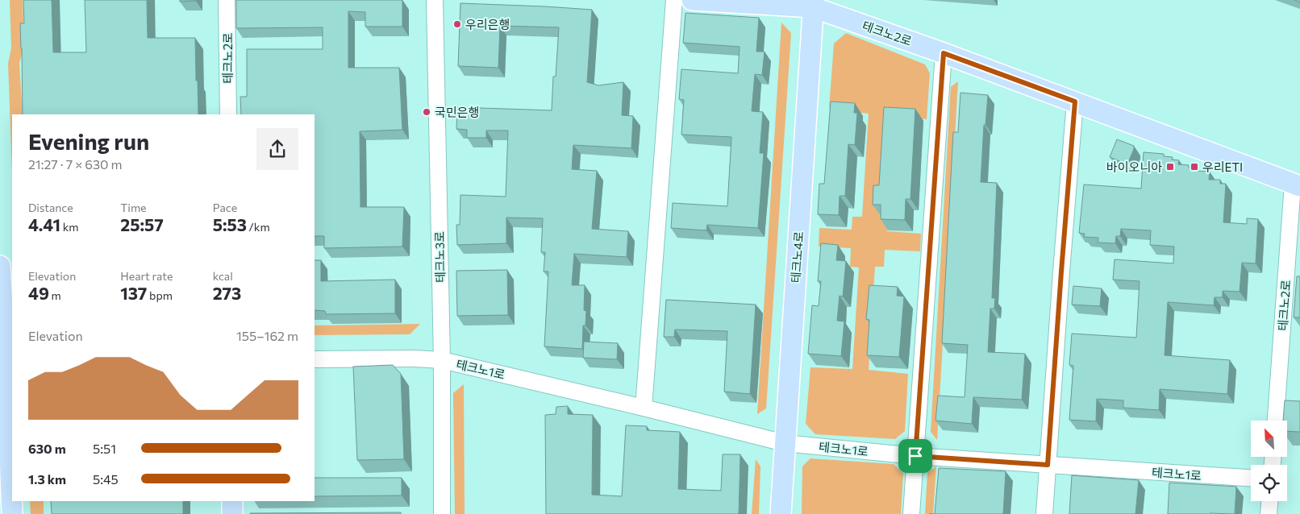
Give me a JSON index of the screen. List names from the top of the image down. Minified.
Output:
{"streets":{"main road":["테크노2로","테크노4로"],"street":["테크노3로","테크노1로"]},"crossings":[["테크노2로","테크노4로"],["테크노3로","테크노1로"],["테크노4로","테크노1로"]],"places":{"other":["우리은행","국민은행"],"transit":["바이오니아","우리ETI"]},"north":"top left","page":{"heading":["Evening run","21:27 · 7 × 630 m"],"stats":[["Distance","4.41 km"],["Time","25:57"],["Pace","5:53 /km"],["Elevation","49 m"],["Heart rate","137 bpm"],["kcal","273"]],"chart":["Elevation","155–162 m"],"list":[{"name":"630 m","note":"5:51"},{"name":"1.3 km","note":"5:45"}]}}
